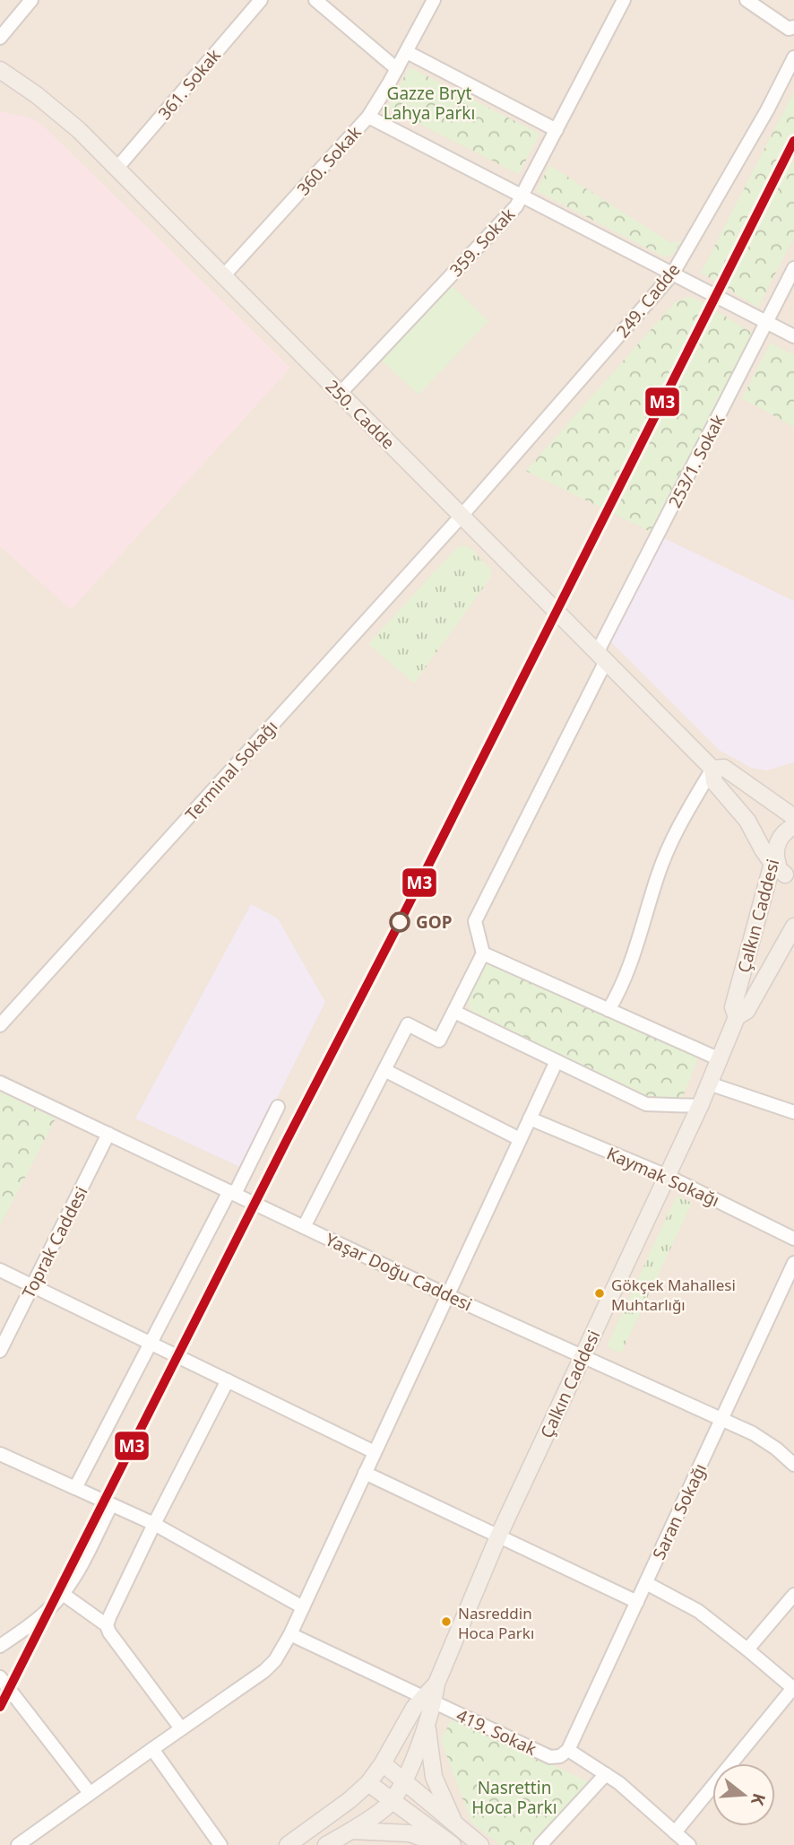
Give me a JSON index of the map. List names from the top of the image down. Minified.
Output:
{"streets":{"main road":["250. Cadde","Çalkın Caddesi"],"street":["361. Sokak","360. Sokak","359. Sokak","249. Cadde","253/1. Sokak","Terminal Sokağı","Kaymak Sokağı","Toprak Caddesi","Yaşar Doğu Caddesi","Saran Sokağı","419. Sokak"]},"crossings":[["361. Sokak","250. Cadde"],["360. Sokak","250. Cadde"],["359. Sokak","250. Cadde"],["249. Cadde","250. Cadde"],["249. Cadde","Terminal Sokağı"],["250. Cadde","253/1. Sokak"],["250. Cadde","Terminal Sokağı"],["250. Cadde","Çalkın Caddesi"],["Çalkın Caddesi","Kaymak Sokağı"],["Çalkın Caddesi","Yaşar Doğu Caddesi"],["Çalkın Caddesi","419. Sokak"],["Toprak Caddesi","Yaşar Doğu Caddesi"],["Yaşar Doğu Caddesi","Saran Sokağı"],["Saran Sokağı","419. Sokak"]],"parks":["Gazze Bryt Lahya Parkı","Nasrettin Hoca Parkı"],"places":["GOP","Gökçek Mahallesi Muhtarlığı","Nasreddin Hoca Parkı"],"lines":["transit line M3"],"north":"right"}
